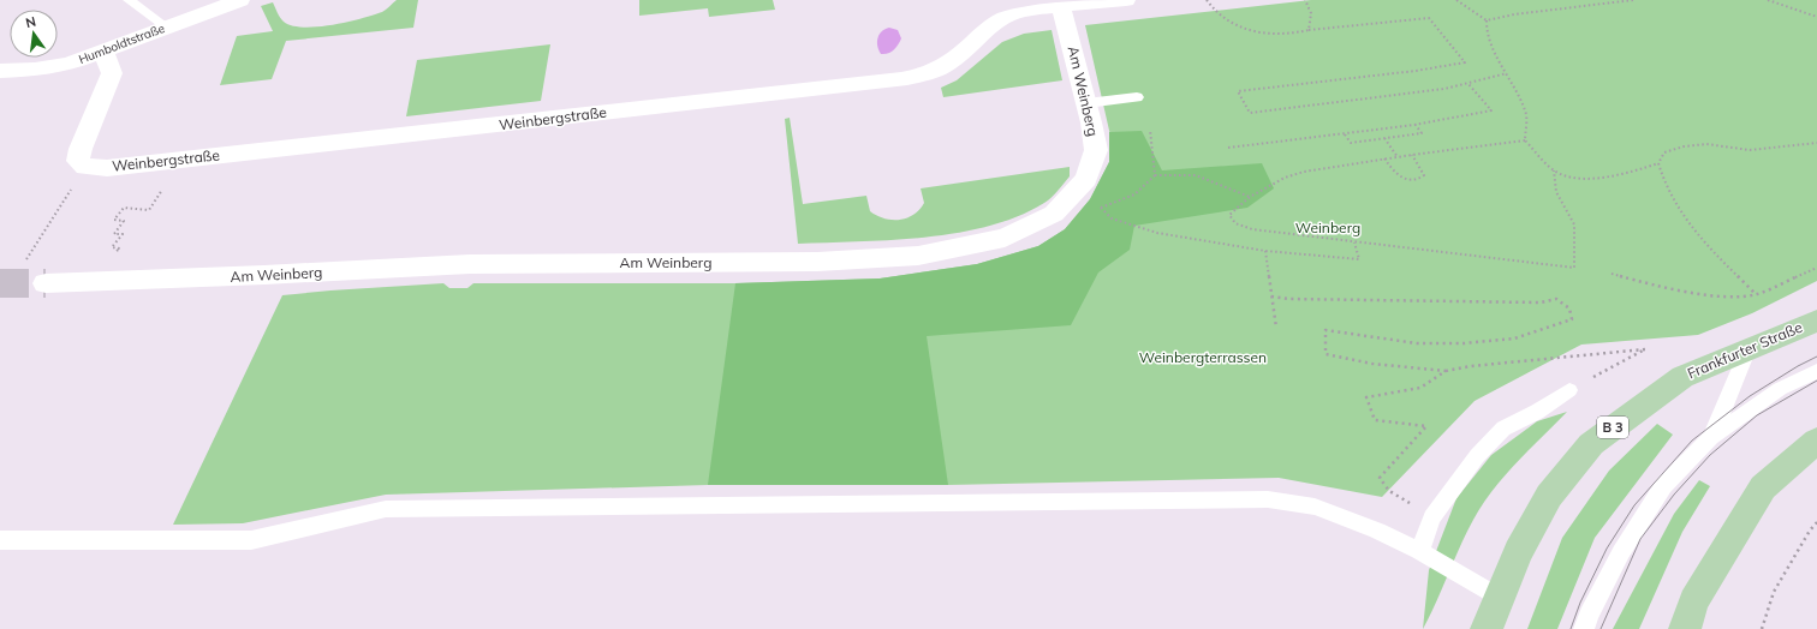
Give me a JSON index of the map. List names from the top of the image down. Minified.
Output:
{"streets":{"main road":["Frankfurter Straße","B 3"],"street":["Humboldtstraße","Am Weinberg","Weinbergstraße"]},"crossings":[["Am Weinberg","Weinbergstraße"]],"parks":["Weinberg","Weinbergterrassen"],"north":"top"}
